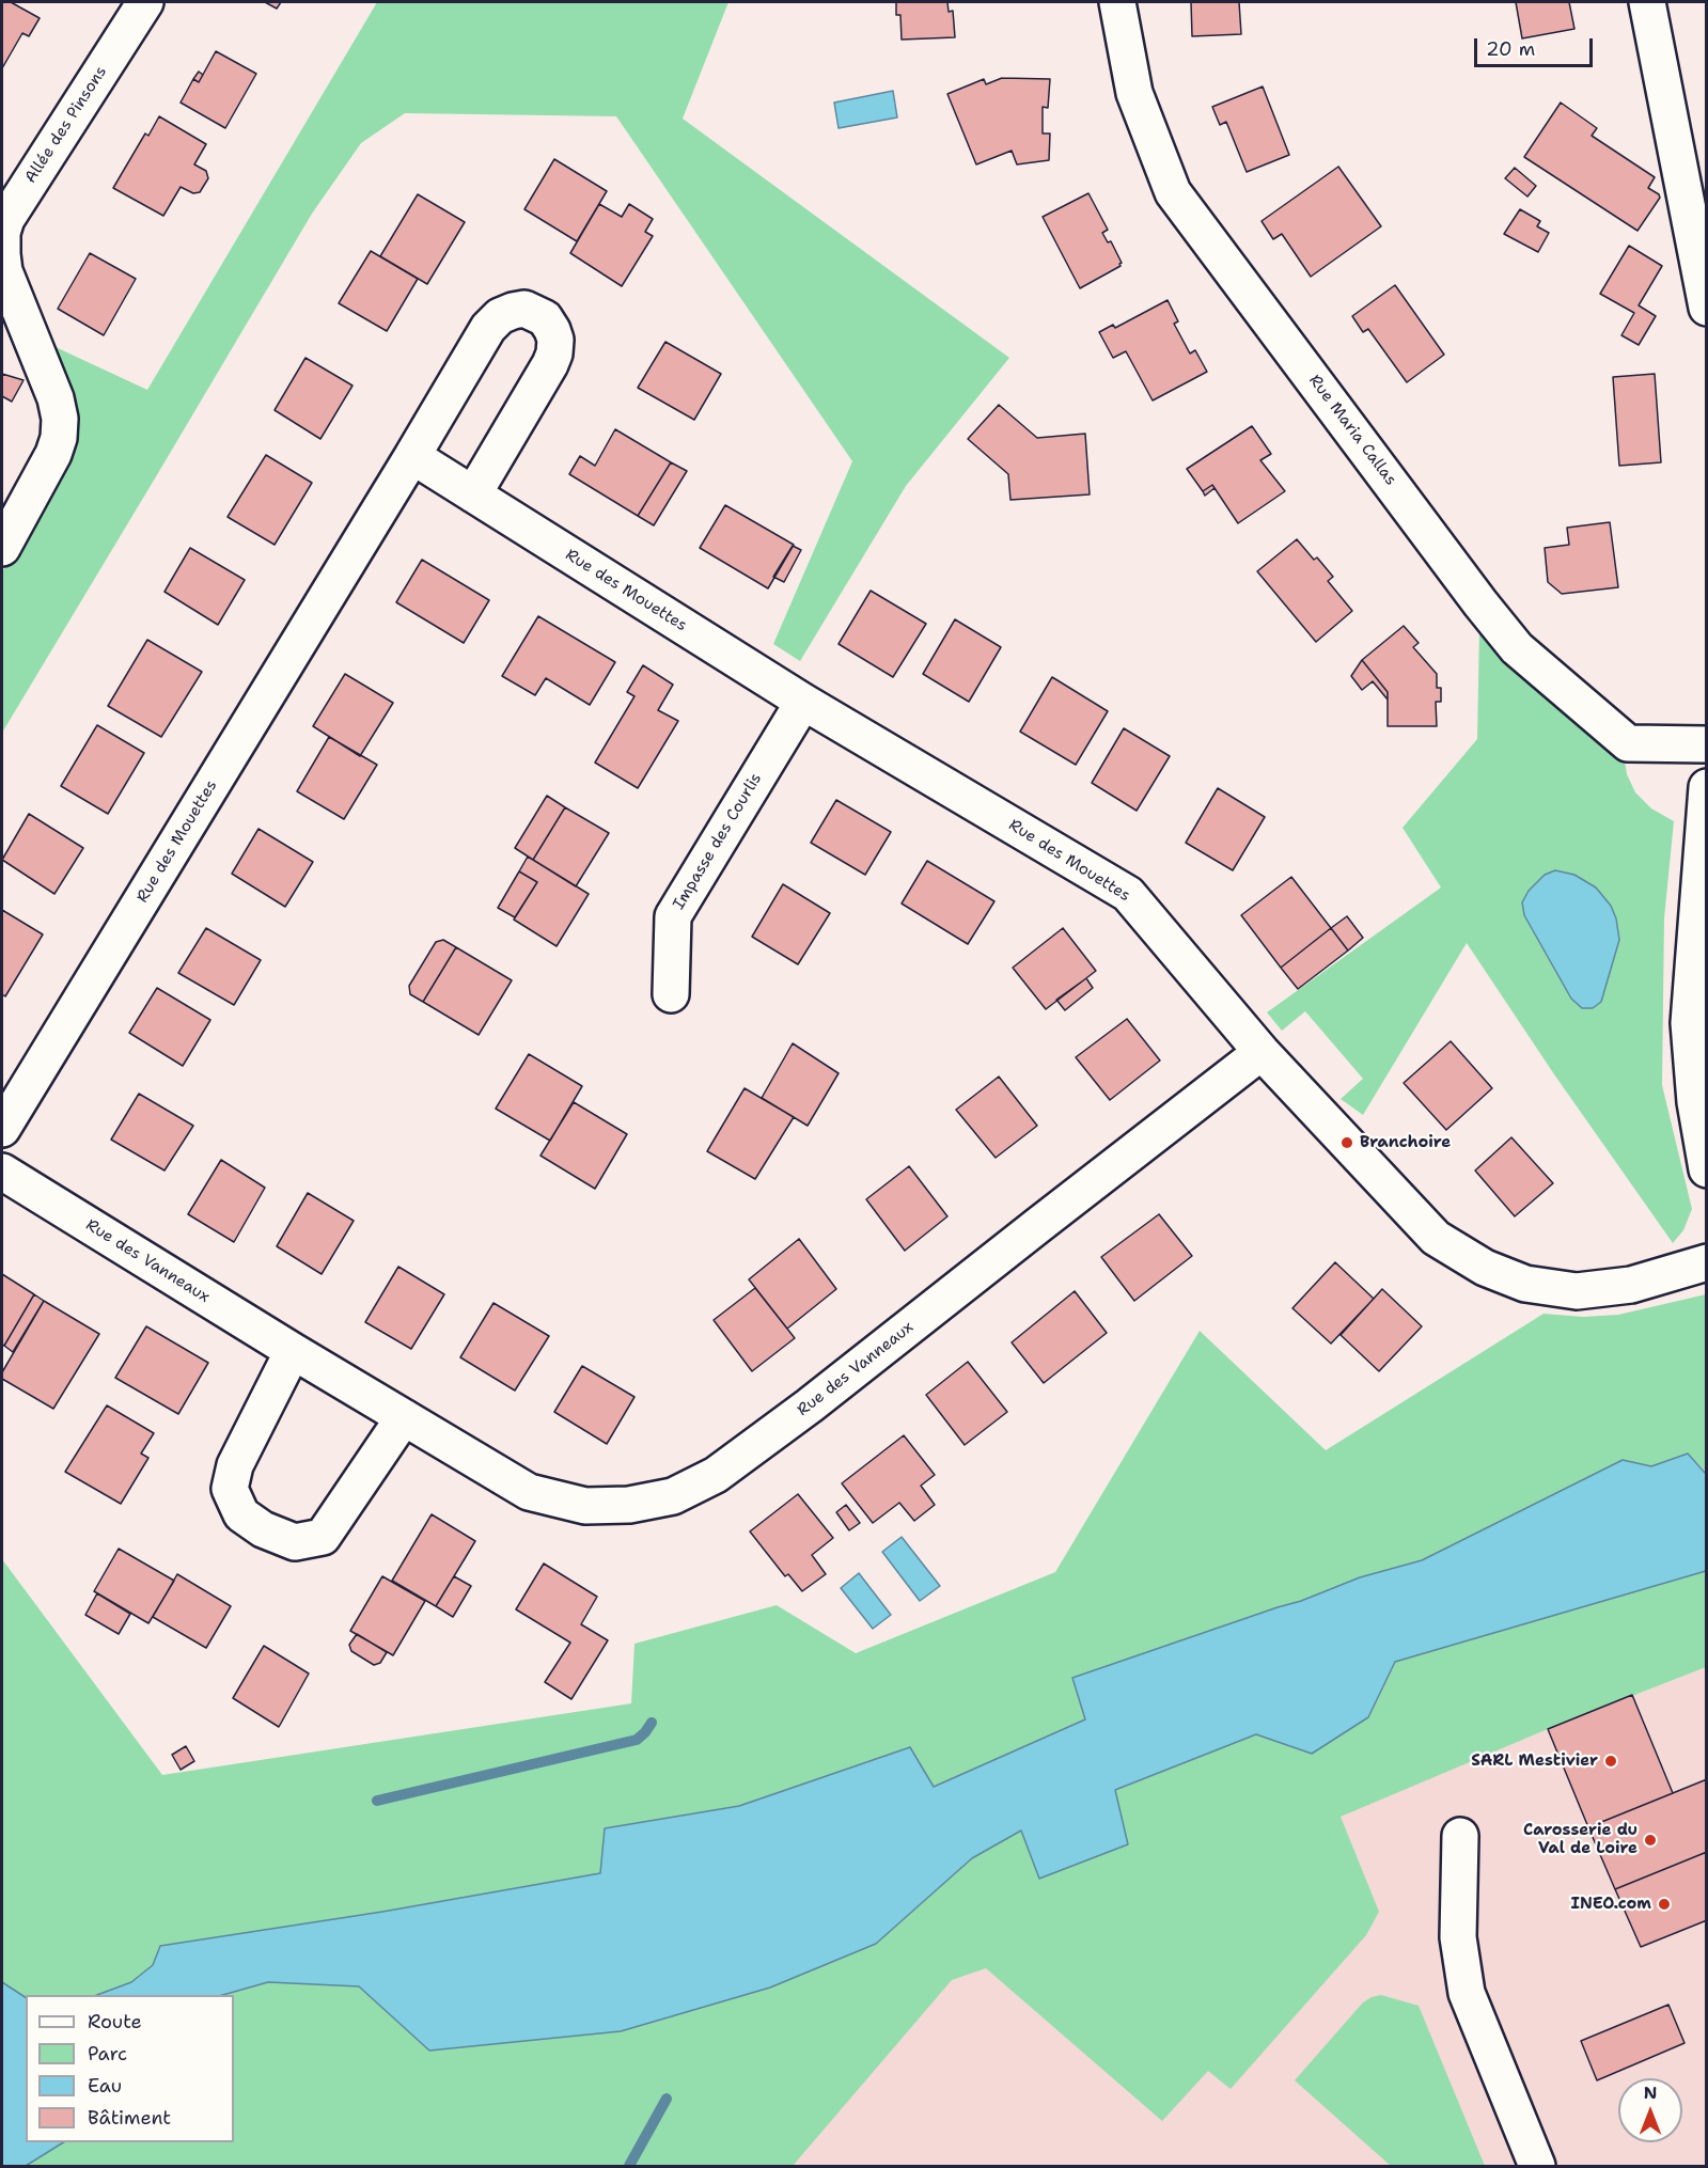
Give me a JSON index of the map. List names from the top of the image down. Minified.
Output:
{"streets":{"street":["Allée des Pinsons","Rue Maria Callas","Rue des Mouettes","Impasse des Courlis","Rue des Vanneaux"]},"crossings":[["Rue des Mouettes","Impasse des Courlis"],["Rue des Mouettes","Rue des Vanneaux"]],"places":["Branchoire","SARL Mestivier","Carosserie du Val de Loire","INEO.com"],"legend":["Route","Parc","Eau","Bâtiment"],"scale_bar":"20 m","north":"top"}
